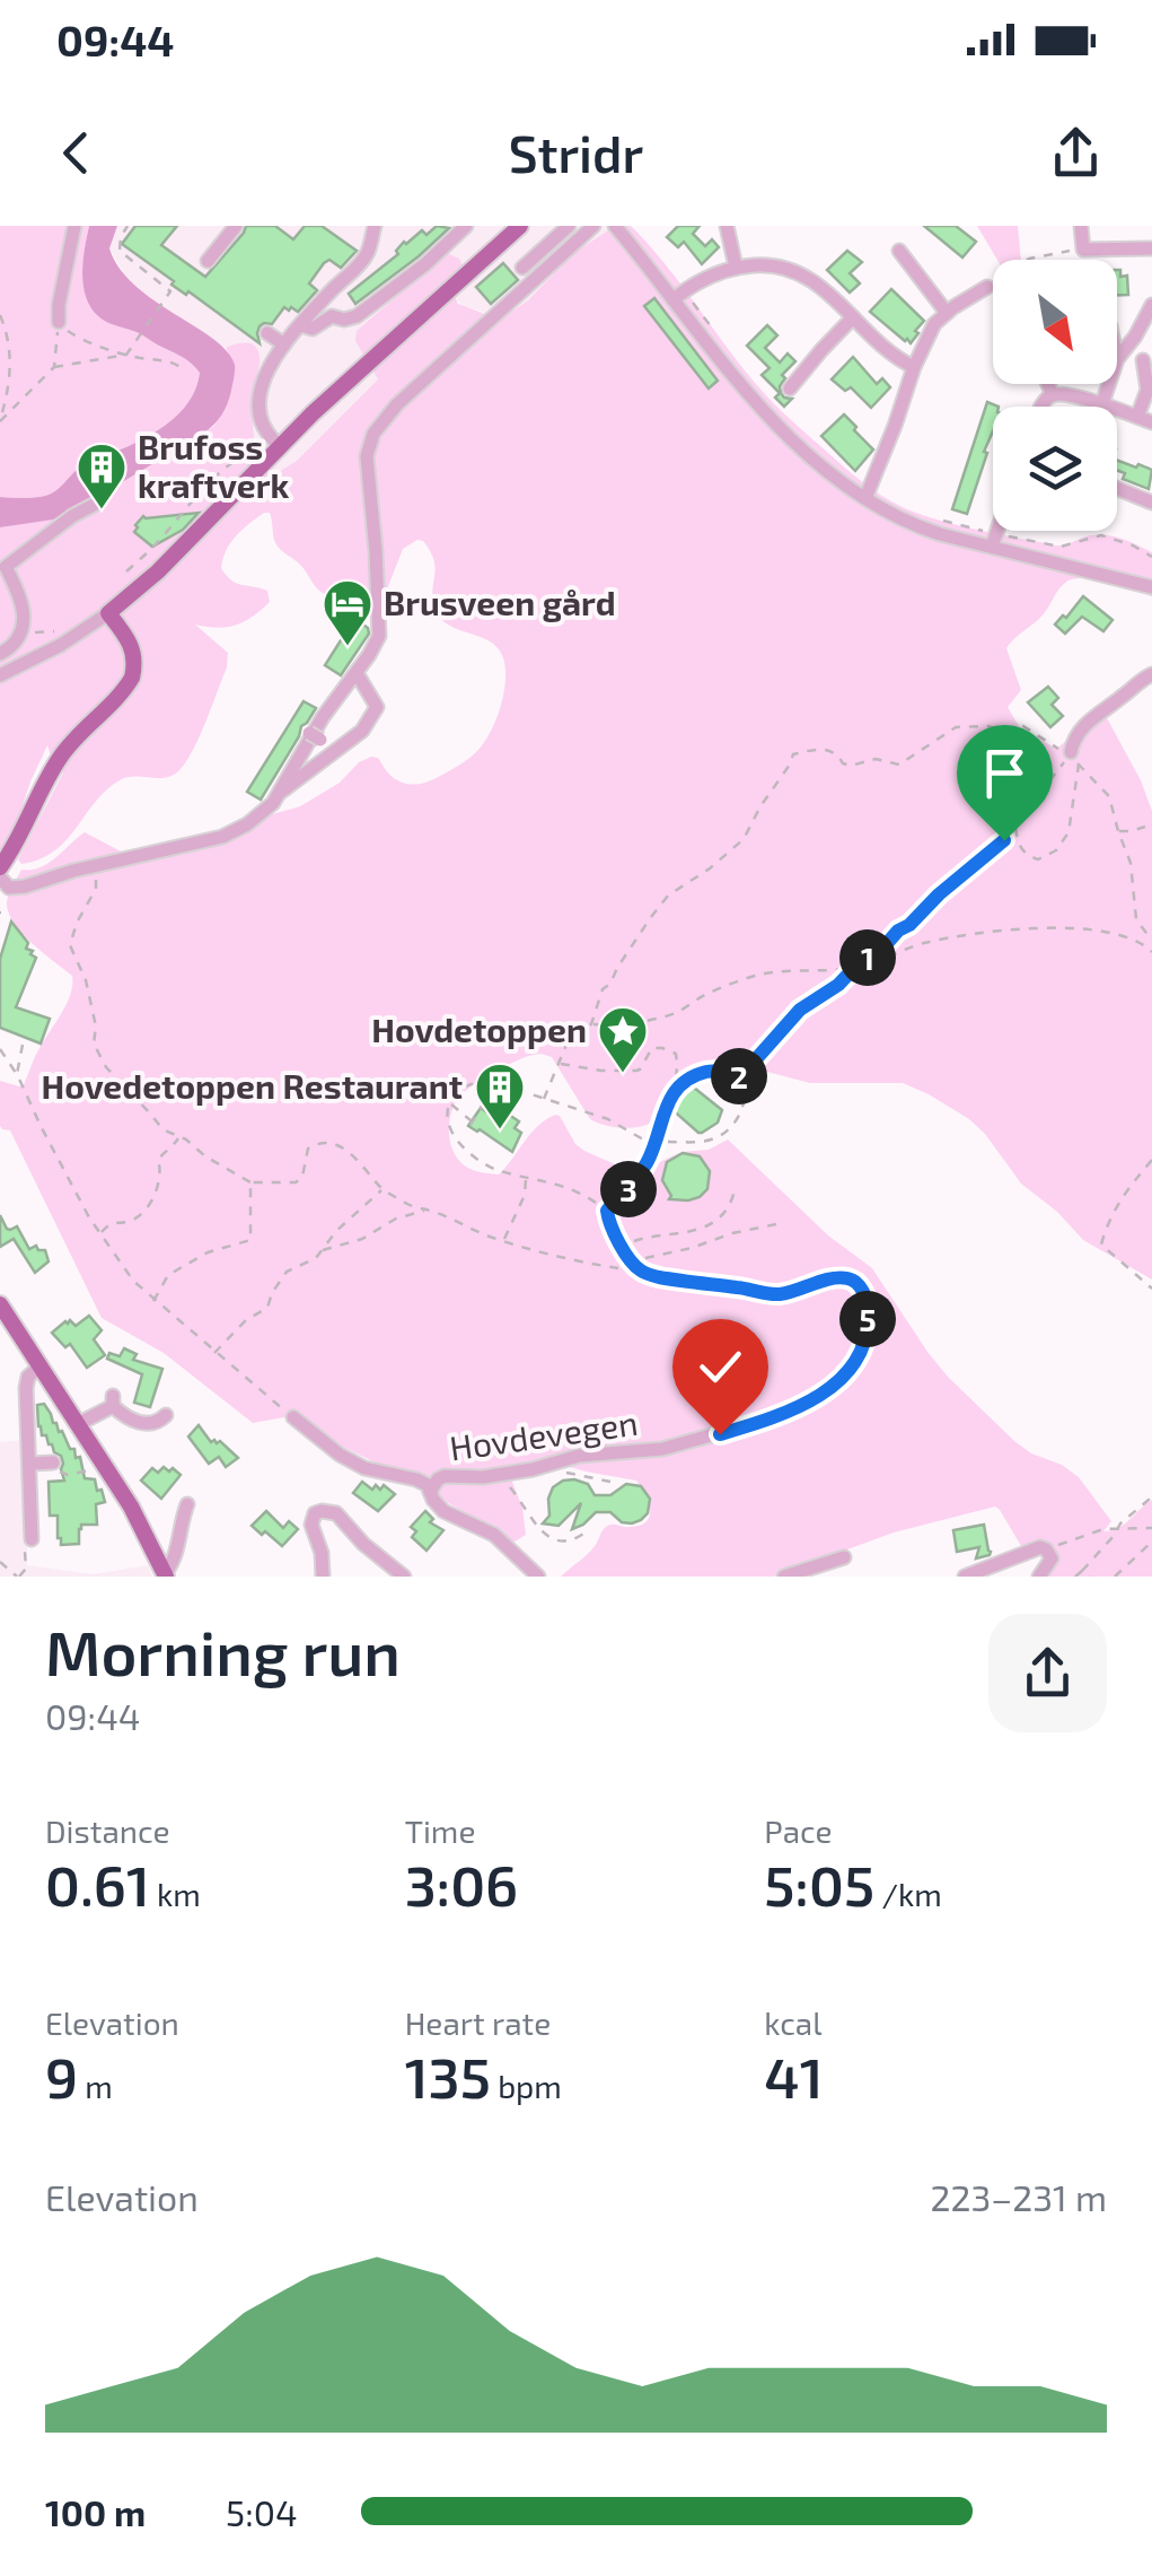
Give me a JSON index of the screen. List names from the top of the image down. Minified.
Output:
{"streets":{"street":["Hovdevegen"]},"places":{"building":["Brufoss kraftverk","Hovedetoppen Restaurant"],"hotel":["Brusveen gård"],"place":["Hovdetoppen"]},"north":"bottom right","page":{"status":"09:44","header":"Stridr","pins":["1","2","3","5"],"heading":["Morning run","09:44"],"stats":[["Distance","0.61 km"],["Time","3:06"],["Pace","5:05 /km"],["Elevation","9 m"],["Heart rate","135 bpm"],["kcal","41"]],"chart":["Elevation","223–231 m"],"list":[{"name":"100 m","note":"5:04"}]}}
